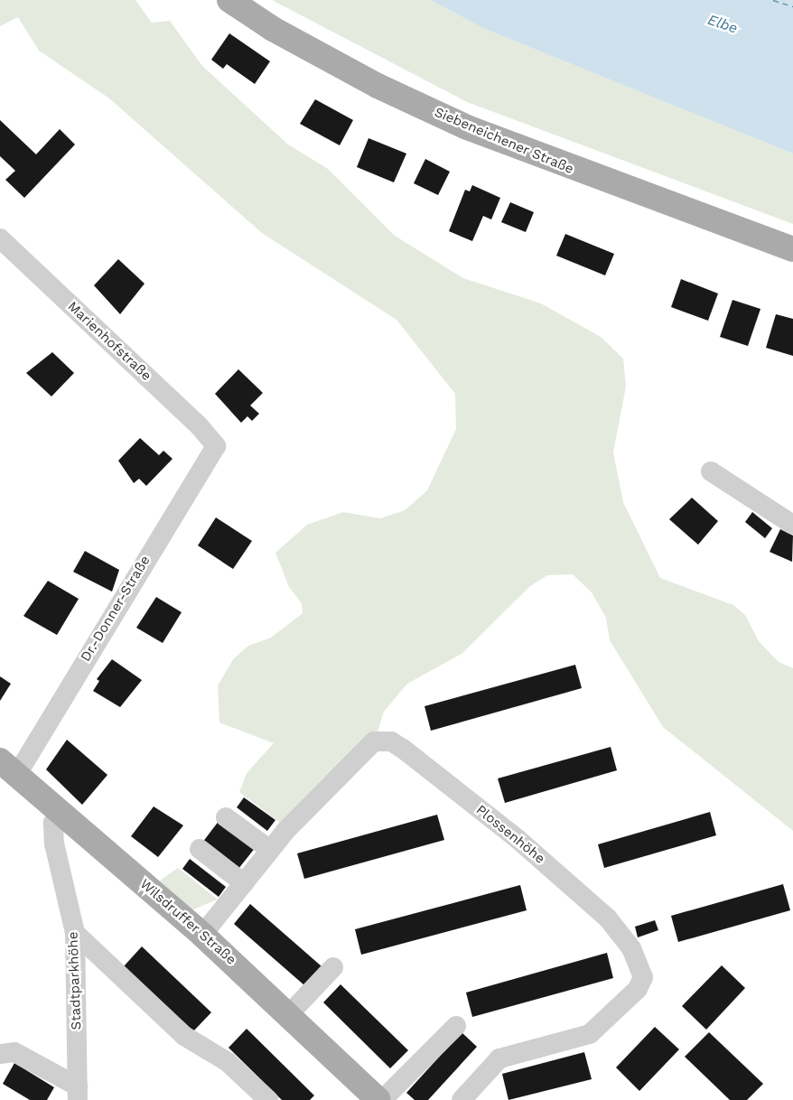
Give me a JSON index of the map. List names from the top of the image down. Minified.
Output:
{"streets":{"main road":["Siebeneichener Straße","Wilsdruffer Straße"],"street":["Marienhofstraße","Dr.-Donner-Straße","Plossenhöhe","Stadtparkhöhe"]},"crossings":[["Marienhofstraße","Dr.-Donner-Straße"],["Dr.-Donner-Straße","Wilsdruffer Straße"],["Plossenhöhe","Wilsdruffer Straße"],["Wilsdruffer Straße","Stadtparkhöhe"]],"water":["Elbe"]}
